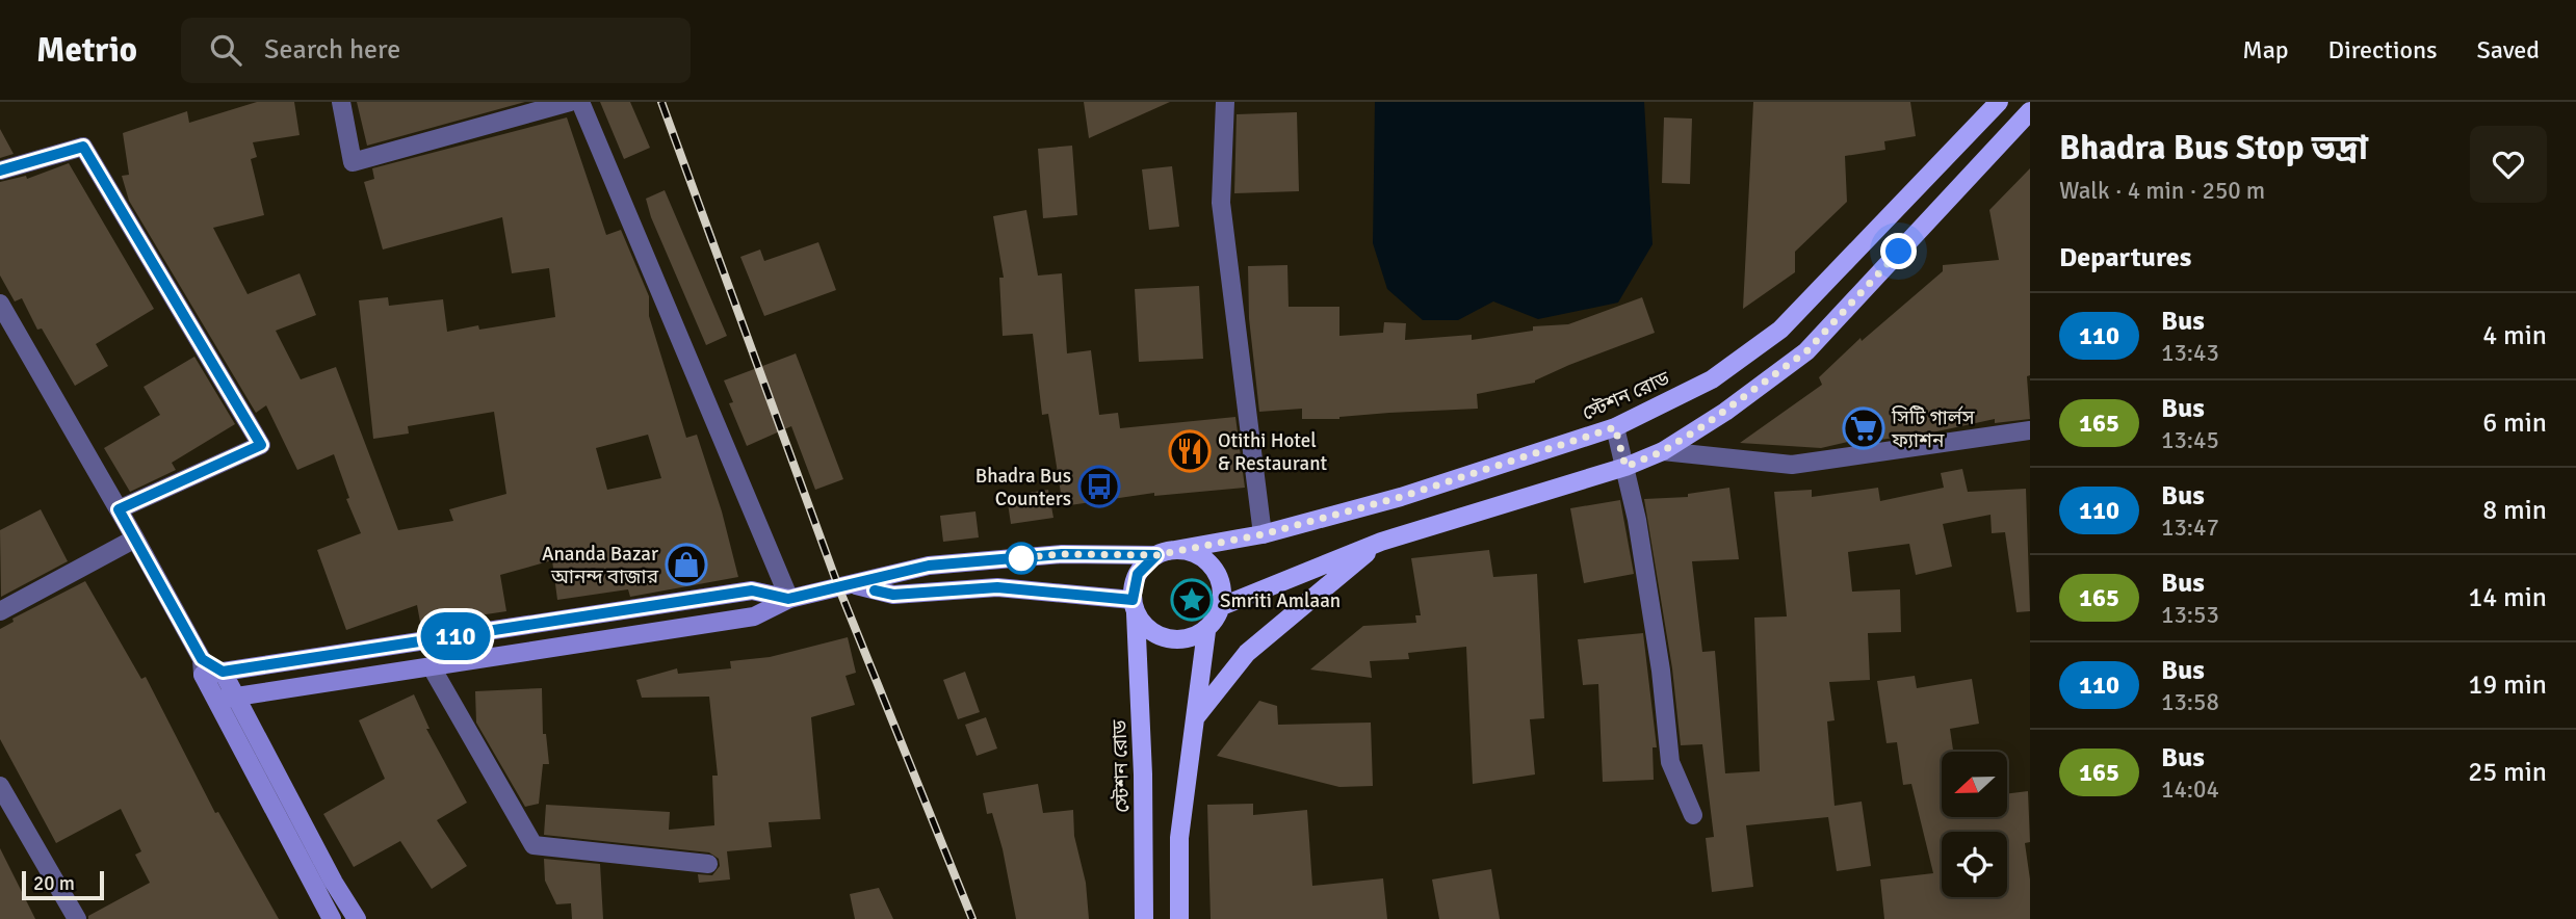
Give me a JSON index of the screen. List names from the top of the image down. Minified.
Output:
{"streets":{"main road":["স্টেশন রোড"]},"places":{"supermarket":["সিটি গার্লস ফ্যাশন"],"restaurant":["Otithi Hotel & Restaurant"],"bus stop":["Bhadra Bus Counters"],"shop":["Ananda Bazar আনন্দ বাজার"],"place":["Smriti Amlaan"]},"lines":["bus line 110"],"scale_bar":"20 m","north":"left","page":{"header":"Metrio","search":"Search here","nav":["Map","Directions","Saved"],"on_map":"110","heading":[["Bhadra Bus Stop ভদ্রা","Walk · 4 min · 250 m"],"Departures"],"list":[{"mark":"110","name":"Bus","note":"13:43","value":"4 min"},{"mark":"165","name":"Bus","note":"13:45","value":"6 min"},{"mark":"110","name":"Bus","note":"13:47","value":"8 min"},{"mark":"165","name":"Bus","note":"13:53","value":"14 min"},{"mark":"110","name":"Bus","note":"13:58","value":"19 min"},{"mark":"165","name":"Bus","note":"14:04","value":"25 min"}],"scale":"20 m"}}
